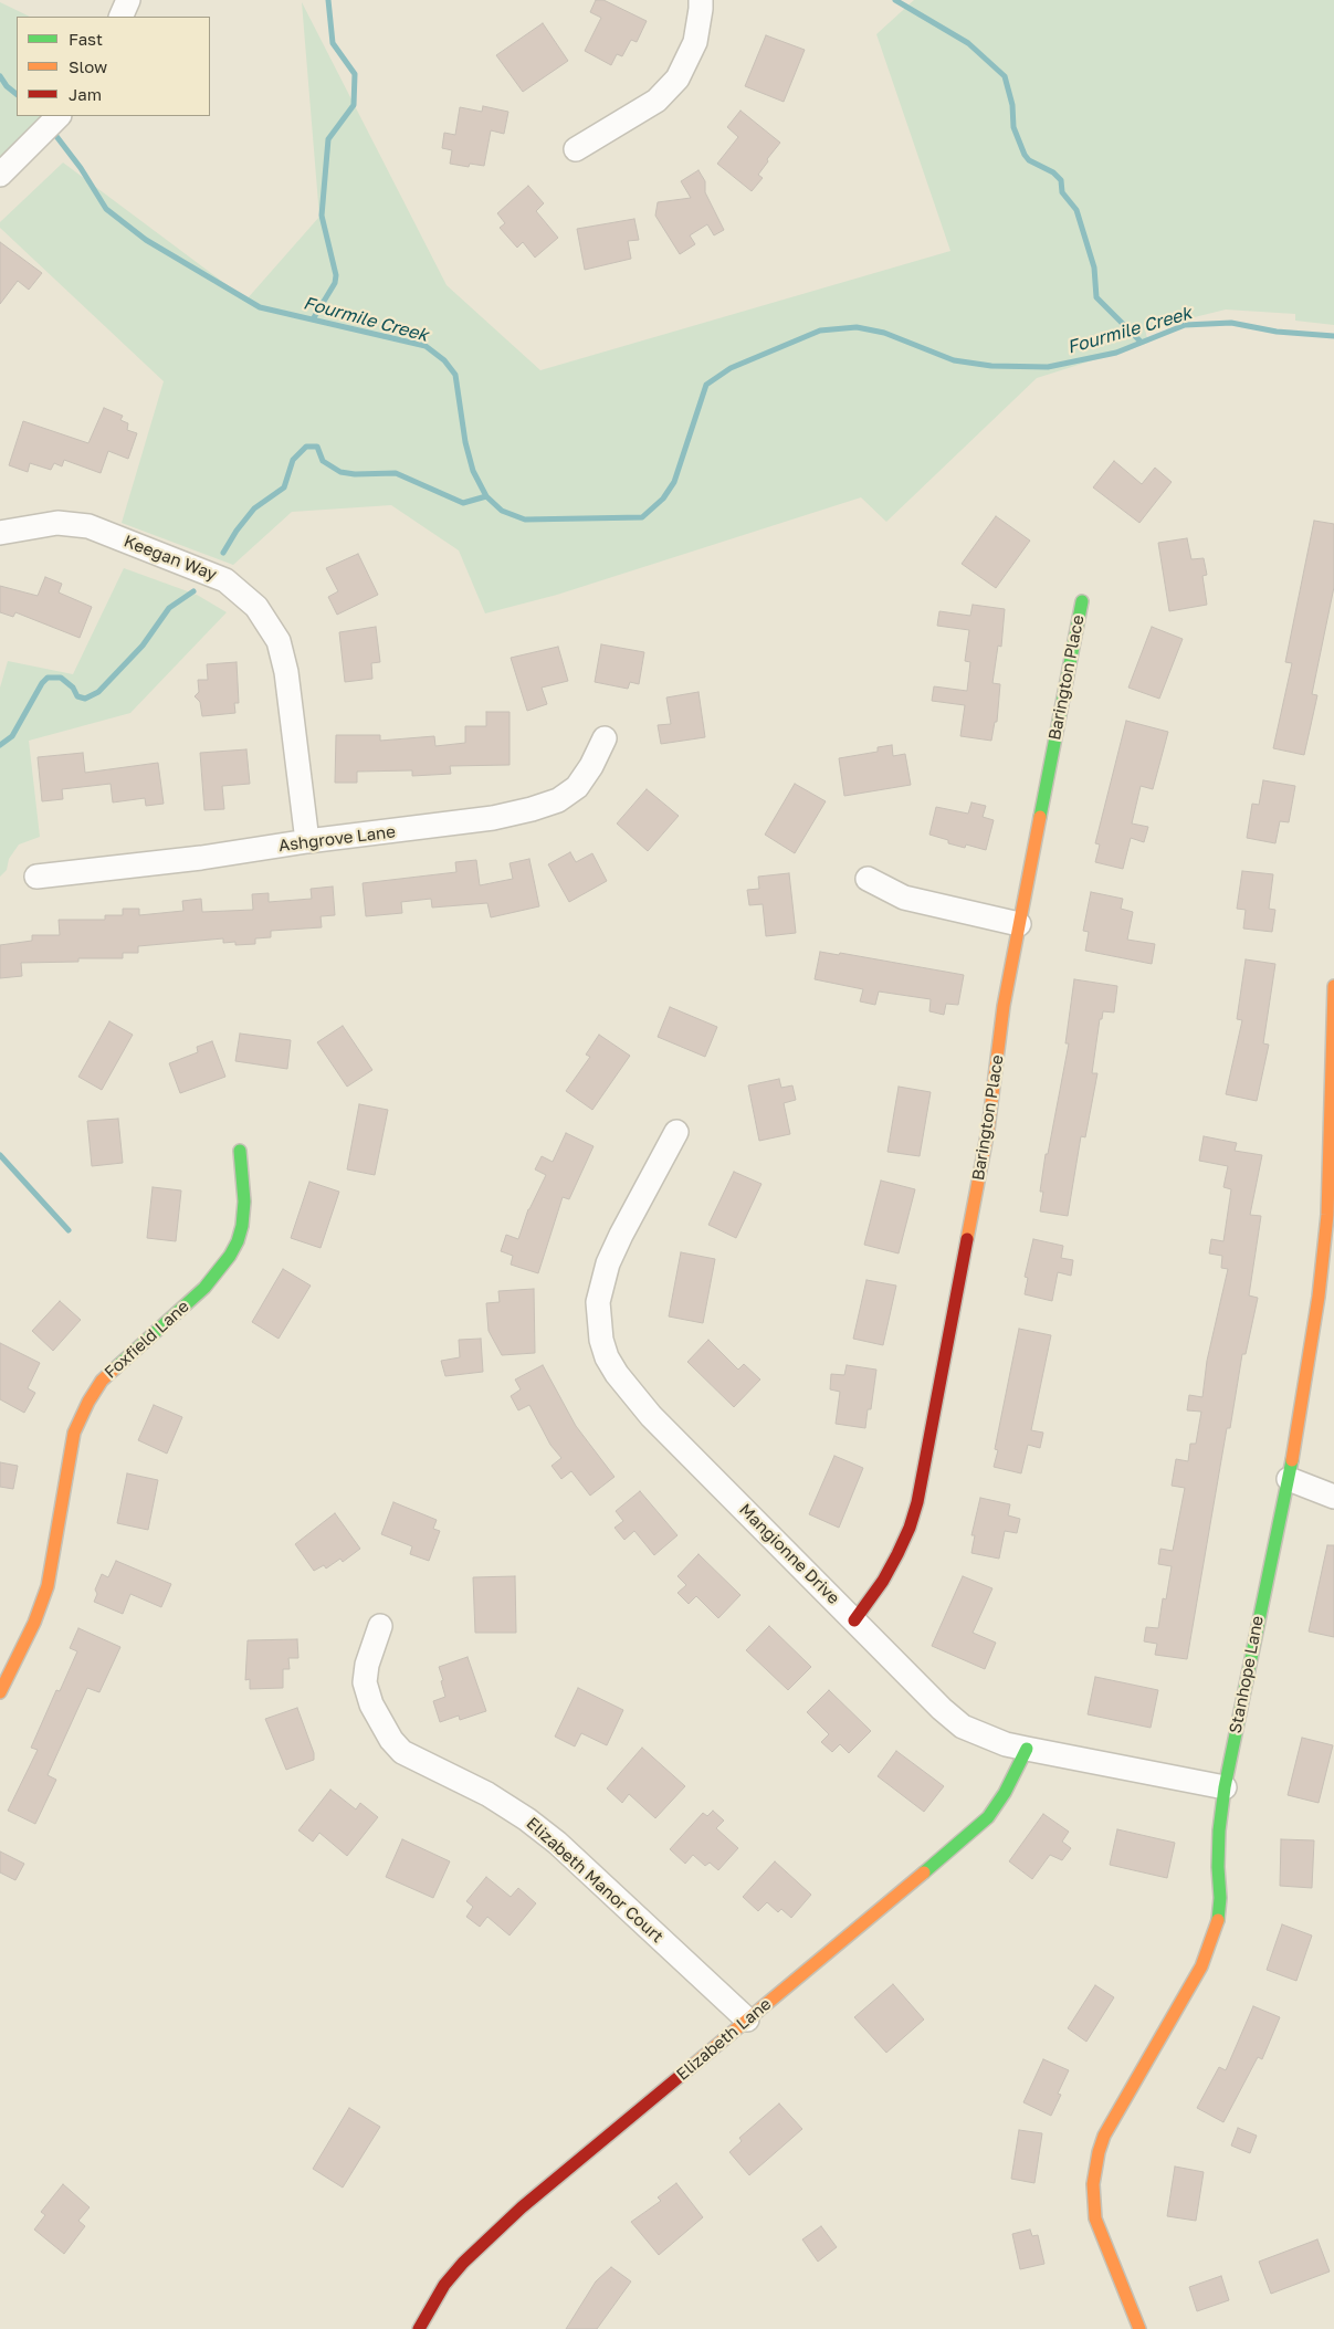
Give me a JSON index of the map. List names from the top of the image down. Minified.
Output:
{"streets":{"street":["Keegan Way","Barington Place","Ashgrove Lane","Foxfield Lane","Mangionne Drive","Stanhope Lane","Elizabeth Manor Court","Elizabeth Lane"]},"crossings":[["Keegan Way","Ashgrove Lane"],["Barington Place","Mangionne Drive"],["Mangionne Drive","Stanhope Lane"],["Mangionne Drive","Elizabeth Lane"],["Elizabeth Manor Court","Elizabeth Lane"]],"water":["Fourmile Creek"],"legend":["Fast","Slow","Jam"]}
